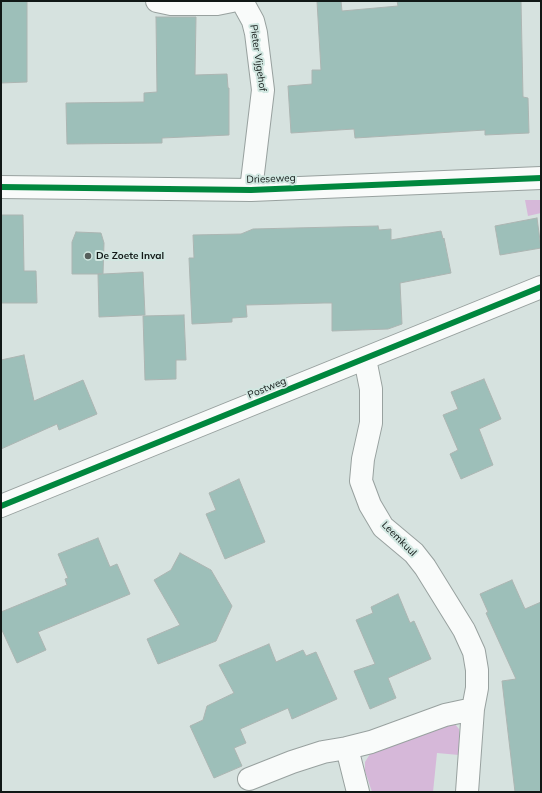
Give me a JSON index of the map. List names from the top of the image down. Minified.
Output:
{"streets":{"street":["Pieter Vijgehof","Drieseweg","Postweg","Leemkuul"]},"crossings":[["Pieter Vijgehof","Drieseweg"],["Postweg","Leemkuul"]],"places":["De Zoete Inval"]}
